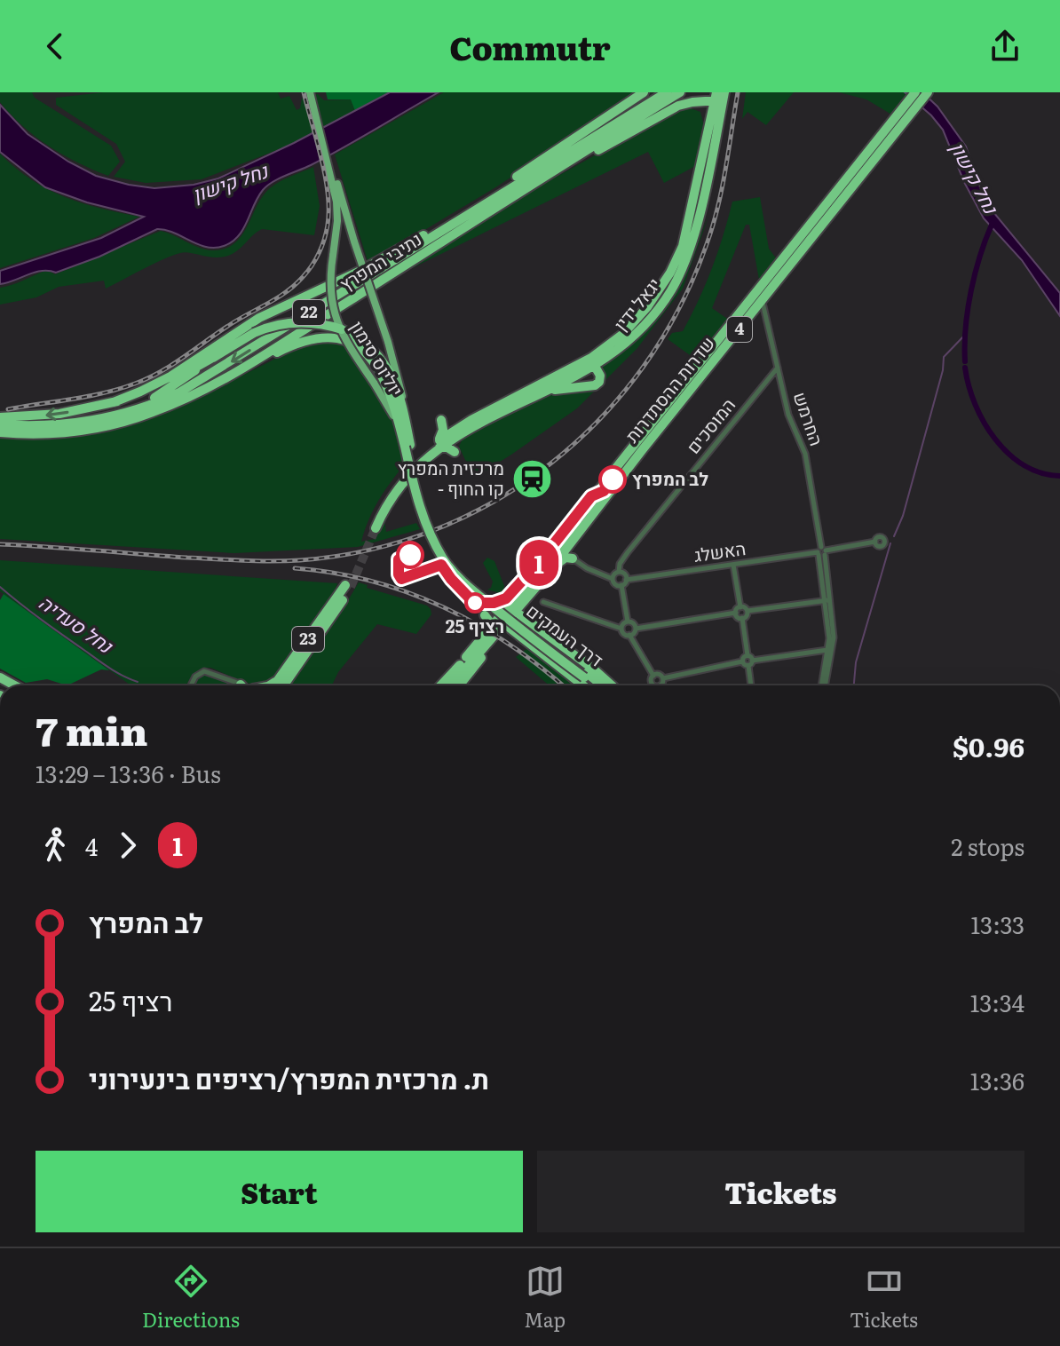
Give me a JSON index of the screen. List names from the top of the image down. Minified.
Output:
{"streets":{"highway":["נתיבי המפרץ","יגאל ידין","22","4","שדרות ההסתדרות","דרך העמקים","23"],"main road":["יוליוס סימון"],"street":["החרמש","המוסכים","האשלג"]},"crossings":[["4","שדרות ההסתדרות"],["יוליוס סימון","דרך העמקים"],["שדרות ההסתדרות","החרמש"],["החרמש","המוסכים"],["החרמש","האשלג"],["המוסכים","האשלג"]],"water":["נחל קישון","נחל סעדיה"],"places":{"station":["מרכזית המפרץ - קו החוף"],"other":["לב המפרץ","רציף 25"]},"lines":["bus line 1"],"page":{"header":"Commutr","on_map":"1","heading":["7 min","13:29 – 13:36 · Bus","$0.96"],"legs":["4","1","2 stops"],"list":[{"name":"לב המפרץ","value":"13:33"},{"name":"רציף 25","value":"13:34"},{"name":"ת. מרכזית המפרץ/רציפים בינעירוני","value":"13:36"}],"buttons":["Start","Tickets"],"tabs":["Directions","Map","Tickets"]}}
